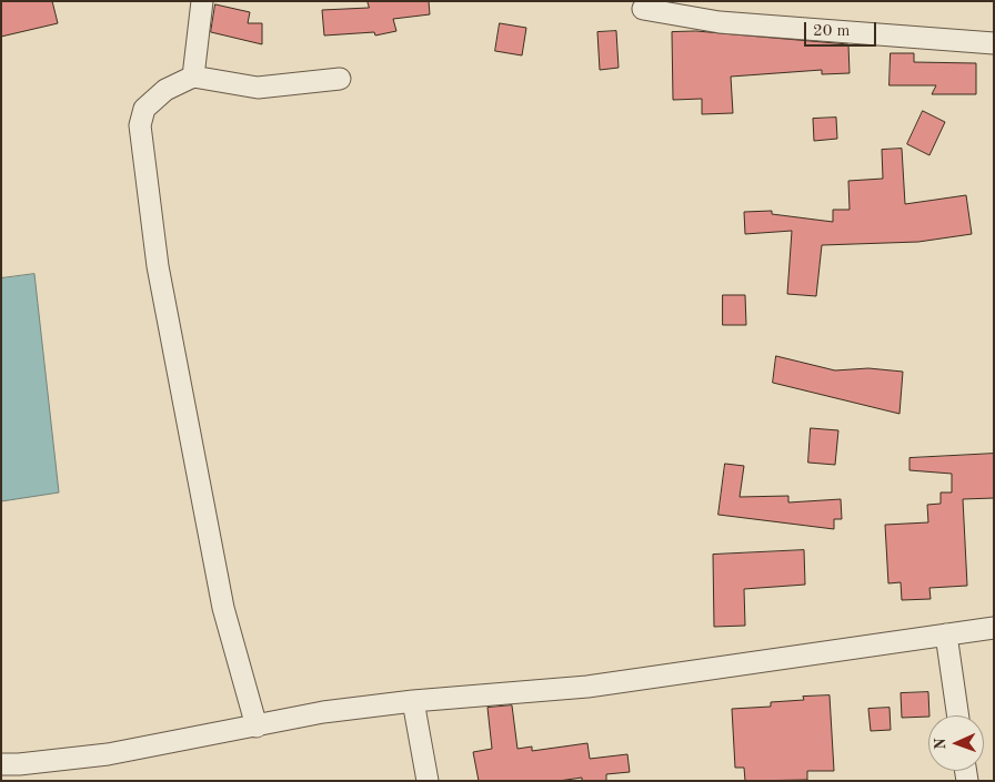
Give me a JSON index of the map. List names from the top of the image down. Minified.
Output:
{"scale_bar":"20 m","north":"left"}
